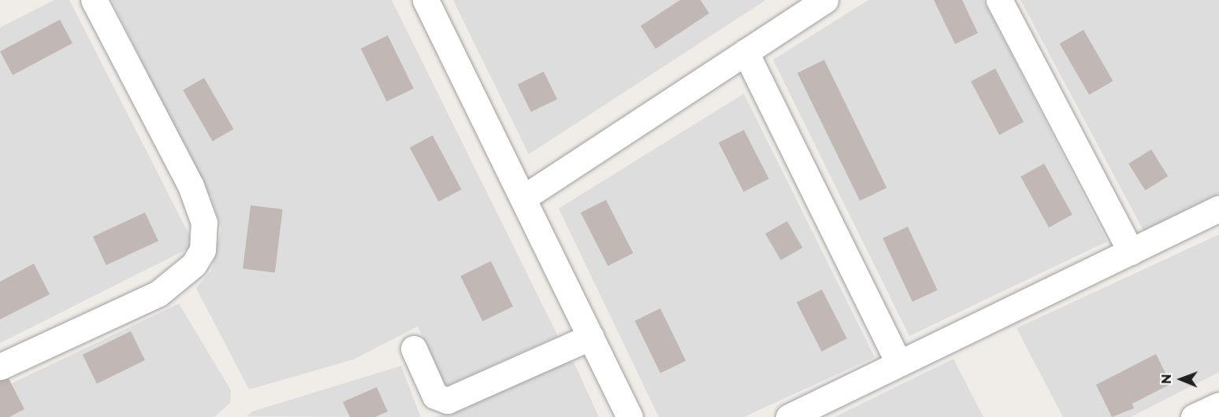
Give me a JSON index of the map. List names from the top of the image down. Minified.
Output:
{"north":"left"}
